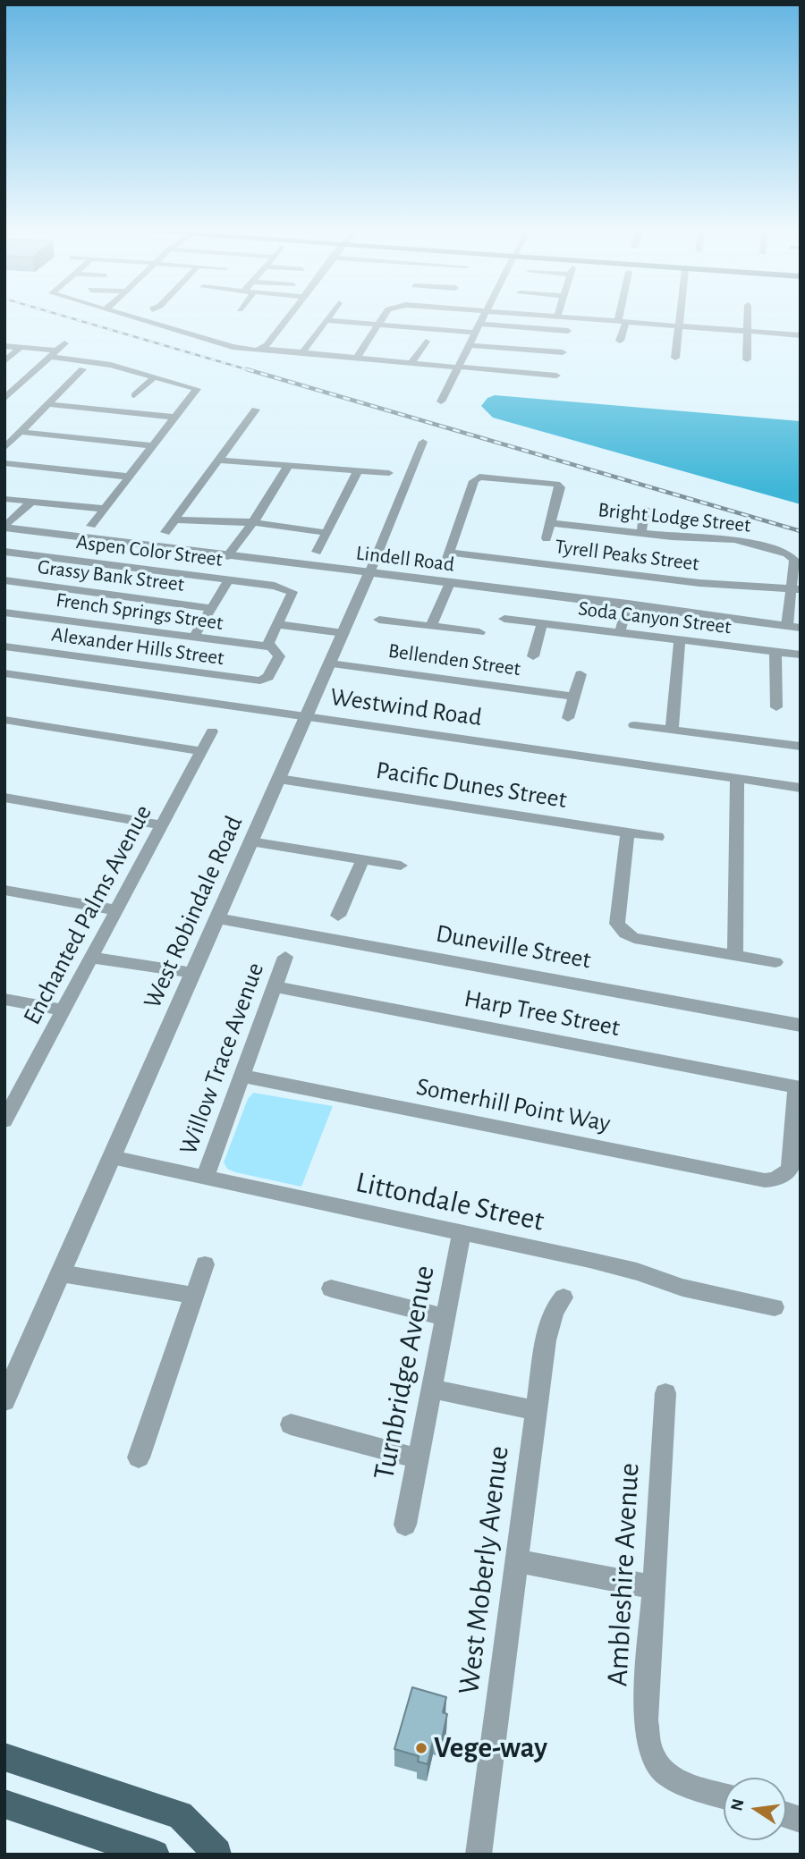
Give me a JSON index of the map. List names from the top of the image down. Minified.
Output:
{"streets":{"street":["Bright Lodge Street","Aspen Color Street","Tyrell Peaks Street","Lindell Road","Grassy Bank Street","French Springs Street","Soda Canyon Street","Alexander Hills Street","Bellenden Street","Westwind Road","Pacific Dunes Street","West Robindale Road","Enchanted Palms Avenue","Duneville Street","Harp Tree Street","Willow Trace Avenue","Somerhill Point Way","Littondale Street","Turnbridge Avenue","West Moberly Avenue","Ambleshire Avenue"]},"crossings":[["Bright Lodge Street","Tyrell Peaks Street"],["Lindell Road","West Robindale Road"],["French Springs Street","Alexander Hills Street"],["Bellenden Street","West Robindale Road"],["Westwind Road","West Robindale Road"],["Pacific Dunes Street","West Robindale Road"],["West Robindale Road","Duneville Street"],["West Robindale Road","Littondale Street"],["Harp Tree Street","Willow Trace Avenue"],["Harp Tree Street","Somerhill Point Way"],["Willow Trace Avenue","Somerhill Point Way"],["Willow Trace Avenue","Littondale Street"],["Littondale Street","Turnbridge Avenue"]],"places":["Vege-way"],"north":"left"}
